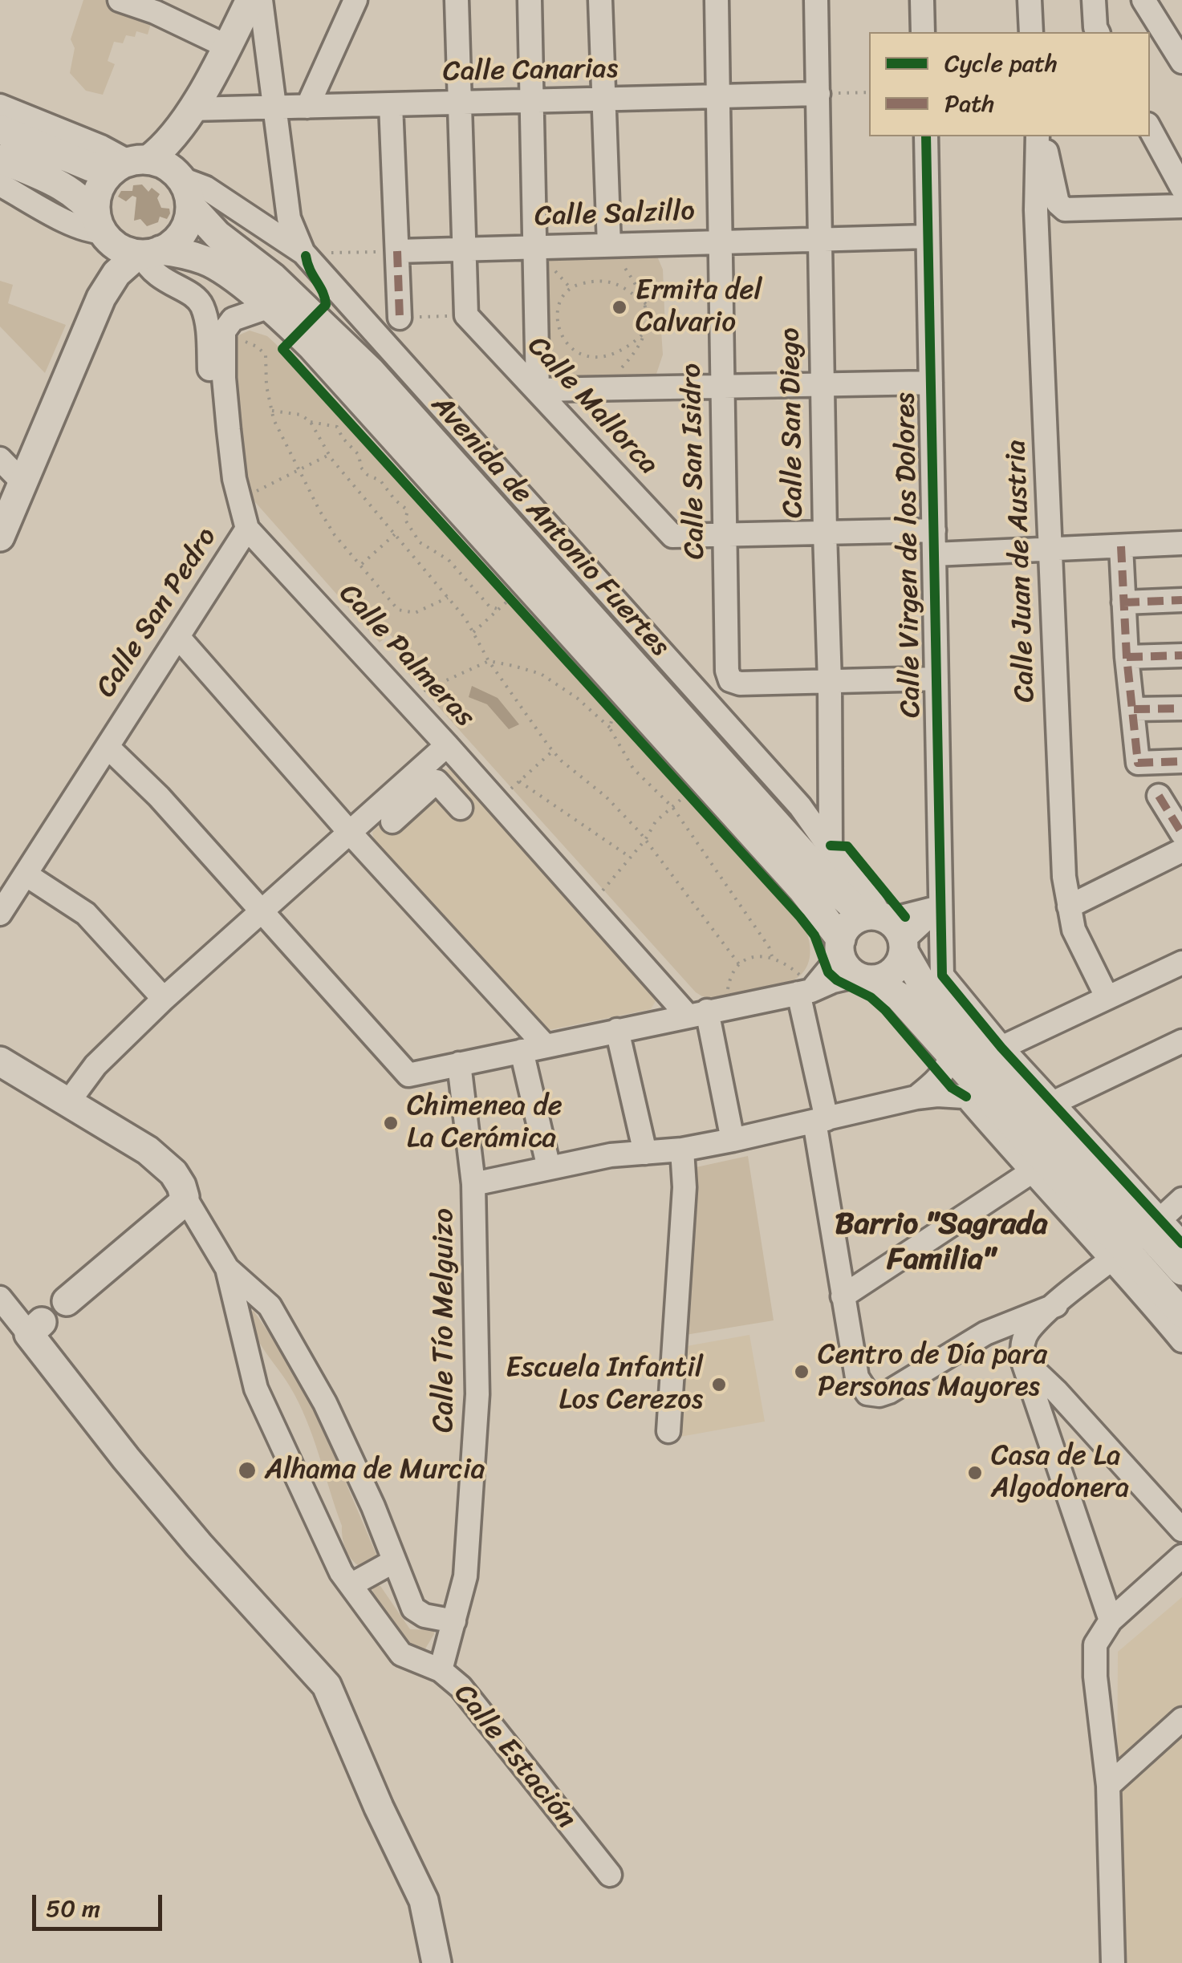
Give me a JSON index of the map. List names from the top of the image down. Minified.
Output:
{"streets":{"main road":["Avenida de Antonio Fuertes","Calle Estación"],"street":["Calle Canarias","Calle Salzillo","Calle Mallorca","Calle San Diego","Calle San Isidro","Calle Virgen de los Dolores","Calle Juan de Austria","Calle San Pedro","Calle Palmeras","Calle Tío Melguizo"]},"crossings":[["Calle Canarias","Calle San Diego"],["Calle Canarias","Calle San Isidro"],["Calle Salzillo","Calle San Diego"],["Calle Salzillo","Calle San Isidro"],["Calle Salzillo","Calle Virgen de los Dolores"],["Calle Mallorca","Calle San Diego"],["Calle Mallorca","Calle San Isidro"],["Calle Mallorca","Calle Virgen de los Dolores"],["Calle San Diego","Calle San Isidro"],["Calle San Diego","Avenida de Antonio Fuertes"],["Avenida de Antonio Fuertes","Calle Virgen de los Dolores"],["Avenida de Antonio Fuertes","Calle San Pedro"],["Calle San Pedro","Calle Palmeras"],["Calle Tío Melguizo","Calle Estación"]],"districts":["Barrio \"Sagrada Familia\""],"places":["Ermita del Calvario","Chimenea de La Cerámica","Centro de Día para Personas Mayores","Escuela Infantil Los Cerezos","Alhama de Murcia","Casa de La Algodonera"],"legend":["Cycle path","Path"],"scale_bar":"50 m"}
